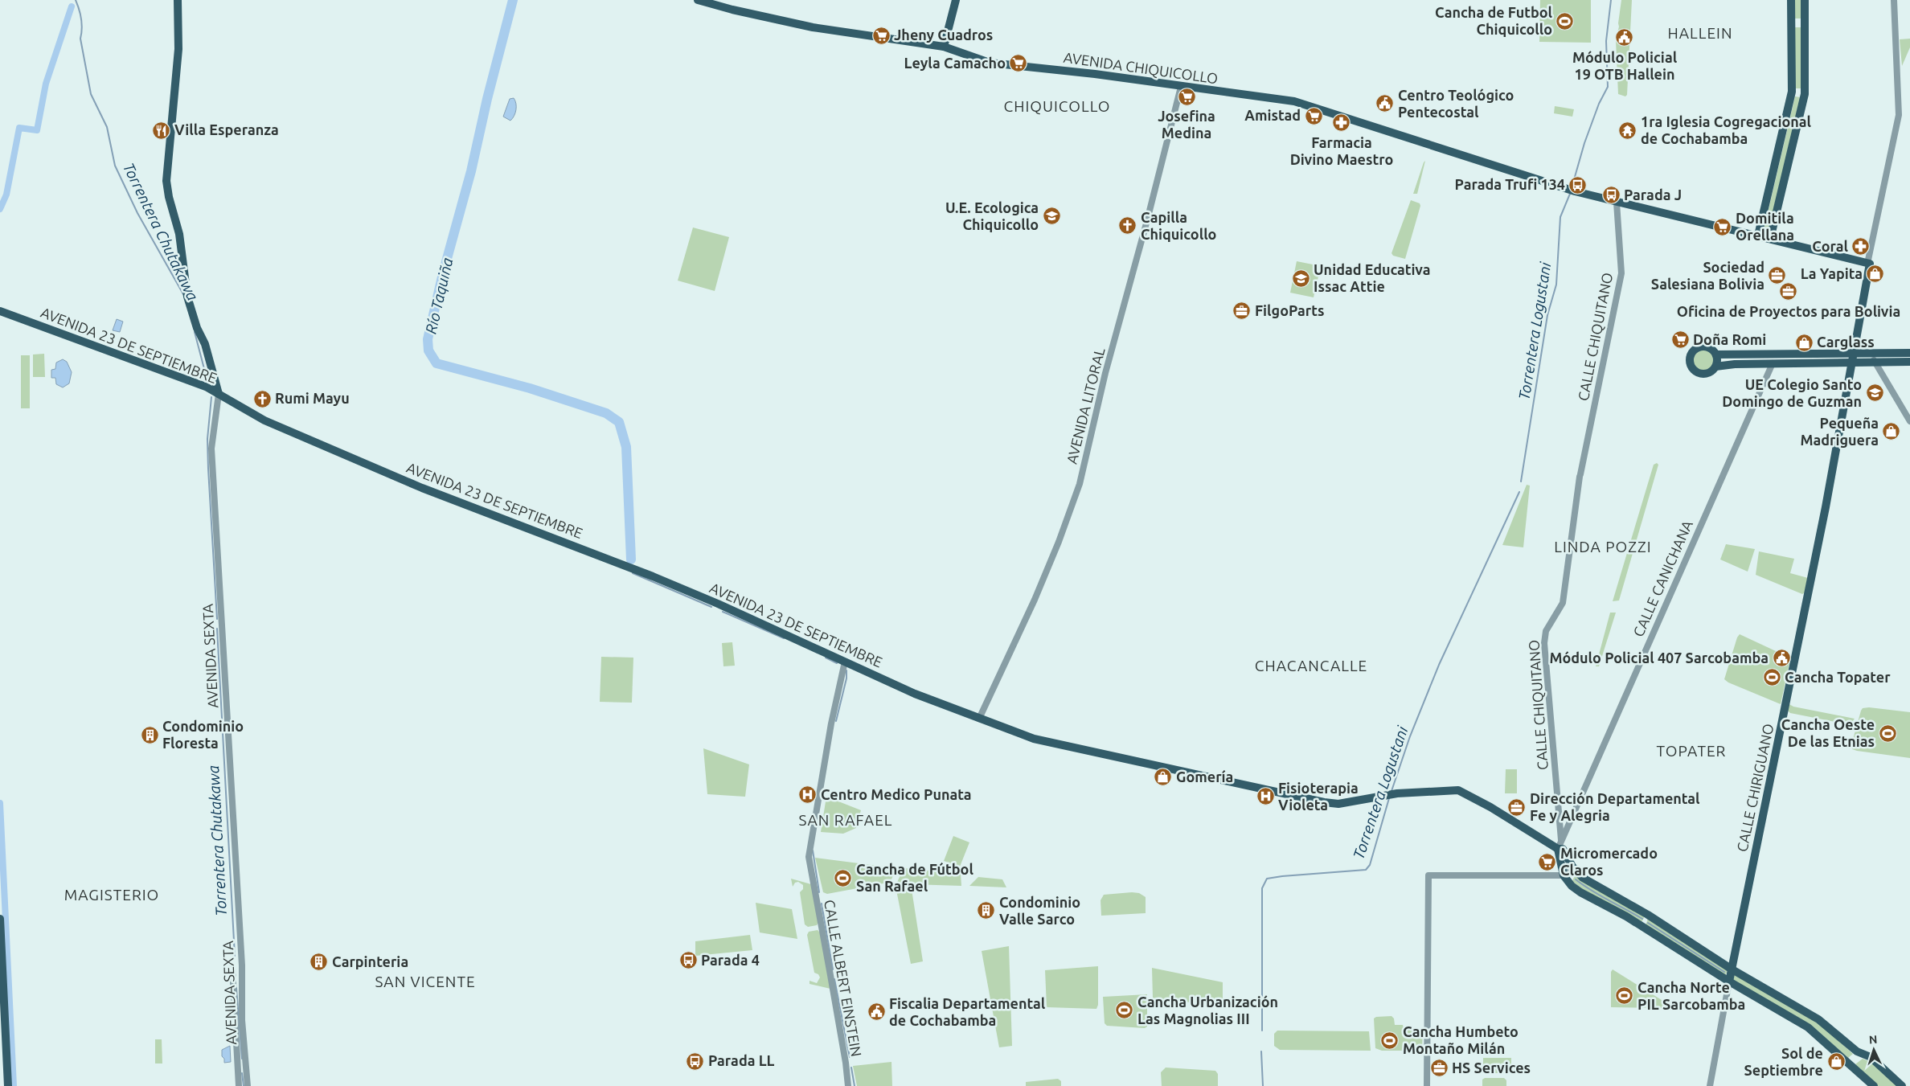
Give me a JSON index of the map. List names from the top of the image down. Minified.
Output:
{"streets":{"main road":["AVENIDA CHIQUICOLLO","AVENIDA 23 DE SEPTIEMBRE","CALLE CHIRIGUANO"],"street":["CALLE CHIQUITANO","AVENIDA LITORAL","CALLE CANICHANA","AVENIDA SEXTA","CALLE ALBERT EINSTEIN"]},"crossings":[["AVENIDA CHIQUICOLLO","CALLE CHIQUITANO"],["AVENIDA CHIQUICOLLO","AVENIDA LITORAL"],["AVENIDA CHIQUICOLLO","CALLE CHIRIGUANO"],["CALLE CHIQUITANO","CALLE CANICHANA"],["AVENIDA 23 DE SEPTIEMBRE","AVENIDA LITORAL"],["AVENIDA 23 DE SEPTIEMBRE","CALLE CANICHANA"],["AVENIDA 23 DE SEPTIEMBRE","AVENIDA SEXTA"],["AVENIDA 23 DE SEPTIEMBRE","CALLE ALBERT EINSTEIN"]],"districts":["HALLEIN","CHIQUICOLLO","LINDA POZZI","CHACANCALLE","TOPATER","SAN RAFAEL","MAGISTERIO","SAN VICENTE"],"water":["Torrentera Chutakawa","Río Taquiña","Torrentera Logustani"],"places":{"sports":["Cancha de Futbol Chiquicollo","Cancha Topater","Cancha Oeste De las Etnias","Cancha de Fútbol San Rafael","Cancha Norte PIL Sarcobamba","Cancha Urbanización Las Magnolias III","Cancha Humbeto Montaño Milán"],"supermarket":["Jheny Cuadros","Leyla Camacho","Josefina Medina","Amistad","Domitila Orellana","Doña Romi","Micromercado Claros"],"public building":["Módulo Policial 19 OTB Hallein","Centro Teológico Pentecostal","Módulo Policial 407 Sarcobamba","Fiscalia Departamental de Cochabamba"],"pharmacy":["Farmacia Divino Maestro","Coral"],"restaurant":["Villa Esperanza"],"temple":["1ra Iglesia Cogregacional de Cochabamba"],"bus stop":["Parada Trufi 134","Parada J","Parada 4","Parada LL"],"school or university":["U.E. Ecologica Chiquicollo","Unidad Educativa Issac Attie","UE Colegio Santo Domingo de Guzman"],"church":["Capilla Chiquicollo","Rumi Mayu"],"shop":["La Yapita","Carglass","Pequeña Madriguera","Gomería","Sol de Septiembre"],"office":["Sociedad Salesiana Bolivia","Oficina de Proyectos para Bolivia","FilgoParts","Dirección Departamental Fe y Alegria","HS Services"],"building":["Condominio Floresta","Condominio Valle Sarco","Carpinteria"],"hospital":["Centro Medico Punata","Fisioterapia Violeta"]},"north":"top"}
